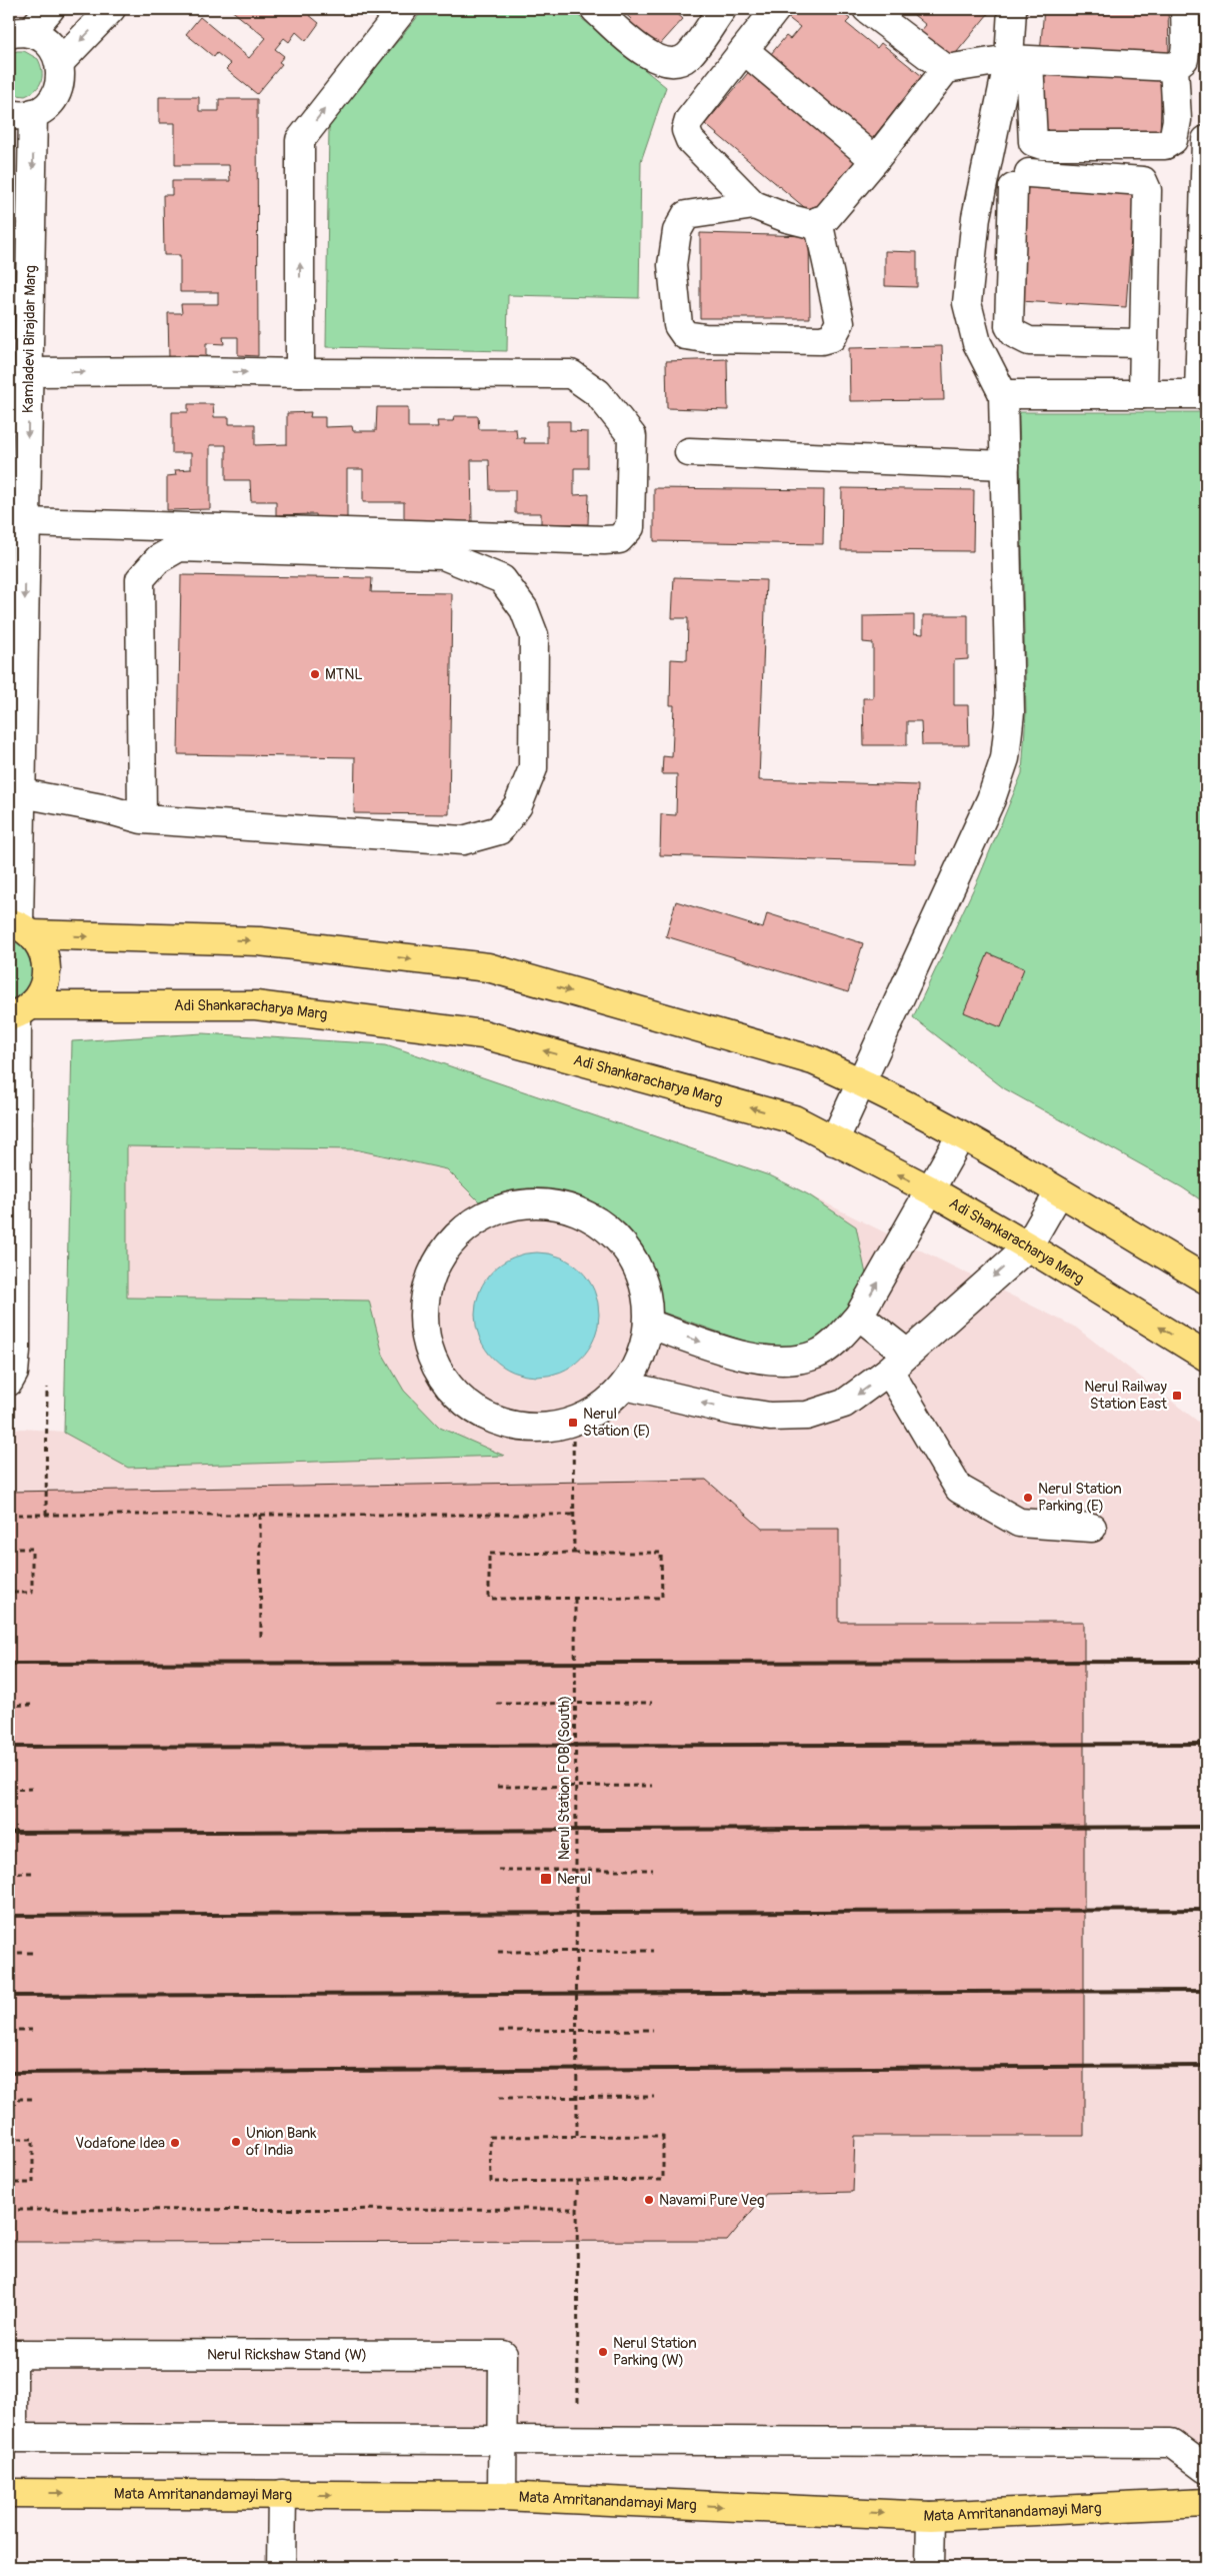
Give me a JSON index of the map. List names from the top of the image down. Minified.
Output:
{"streets":{"main road":["Adi Shankaracharya Marg","Mata Amritanandamayi Marg"],"street":["Kamladevi Birajdar Marg","Nerul Rickshaw Stand (W)"],"path":["Nerul Station FOB (South)"]},"crossings":[["Nerul Rickshaw Stand (W)","Mata Amritanandamayi Marg"]],"one_way":["Kamladevi Birajdar Marg","Mata Amritanandamayi Marg"],"places":{"other":["MTNL","Nerul Station Parking (E)","Union Bank of India","Vodafone Idea","Navami Pure Veg","Nerul Station Parking (W)"],"transit":["Nerul Railway Station East","Nerul Station (E)","Nerul"]}}
